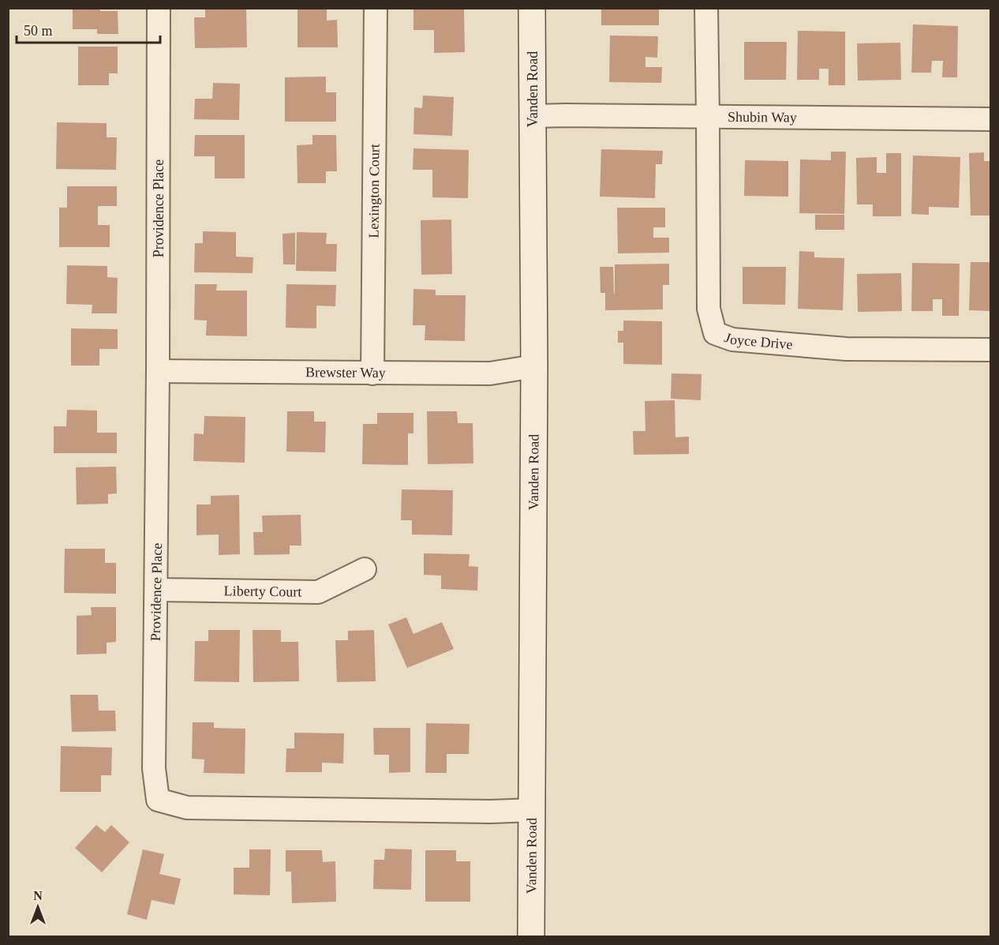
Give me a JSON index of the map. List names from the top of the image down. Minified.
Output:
{"streets":{"street":["Vanden Road","Shubin Way","Lexington Court","Providence Place","Joyce Drive","Brewster Way","Liberty Court"]},"crossings":[["Vanden Road","Shubin Way"],["Vanden Road","Providence Place"],["Vanden Road","Brewster Way"],["Shubin Way","Joyce Drive"],["Lexington Court","Brewster Way"],["Providence Place","Brewster Way"],["Providence Place","Liberty Court"]],"scale_bar":"50 m","north":"top"}
